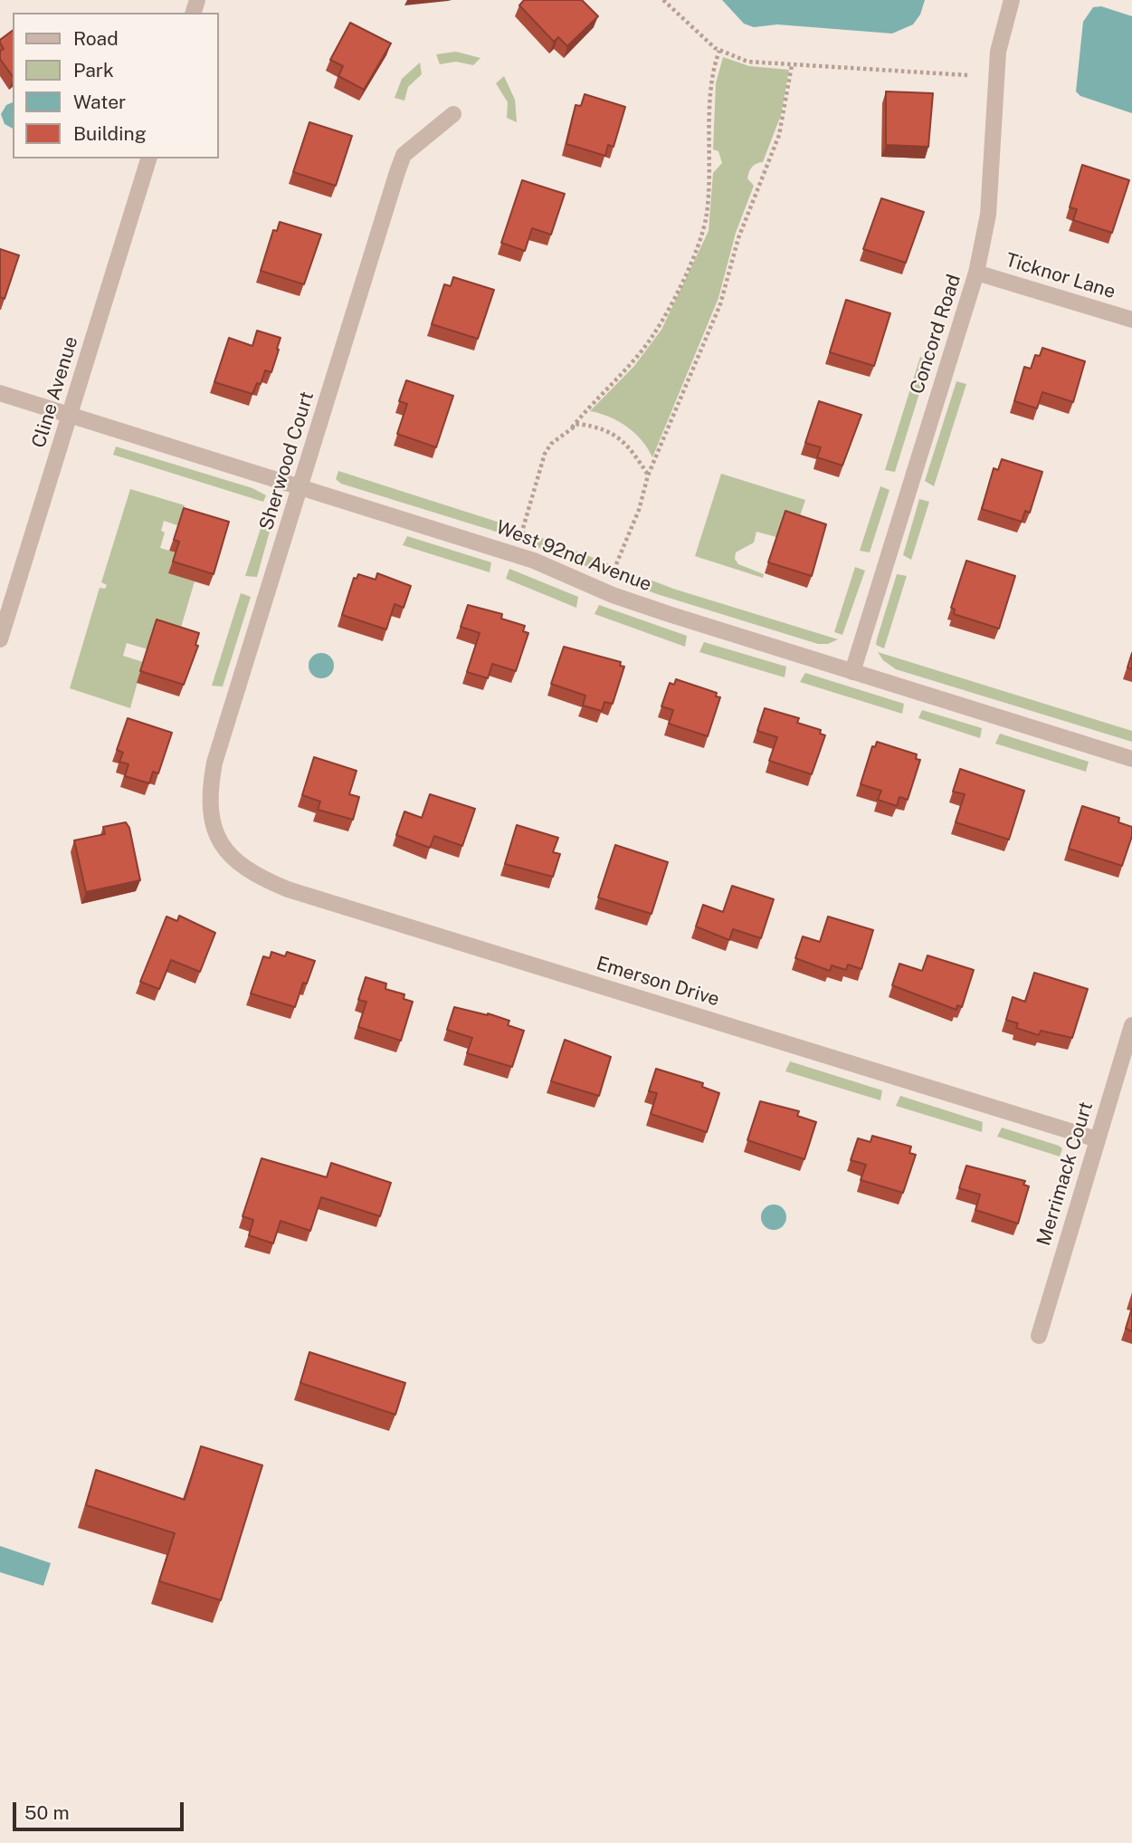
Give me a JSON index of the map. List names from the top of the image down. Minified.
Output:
{"streets":{"street":["Ticknor Lane","Concord Road","Cline Avenue","Sherwood Court","West 92nd Avenue","Emerson Drive","Merrimack Court"]},"crossings":[["Ticknor Lane","Concord Road"],["Concord Road","West 92nd Avenue"],["Cline Avenue","West 92nd Avenue"],["Sherwood Court","West 92nd Avenue"],["Sherwood Court","Emerson Drive"],["Emerson Drive","Merrimack Court"]],"legend":["Road","Park","Water","Building"],"scale_bar":"50 m"}
